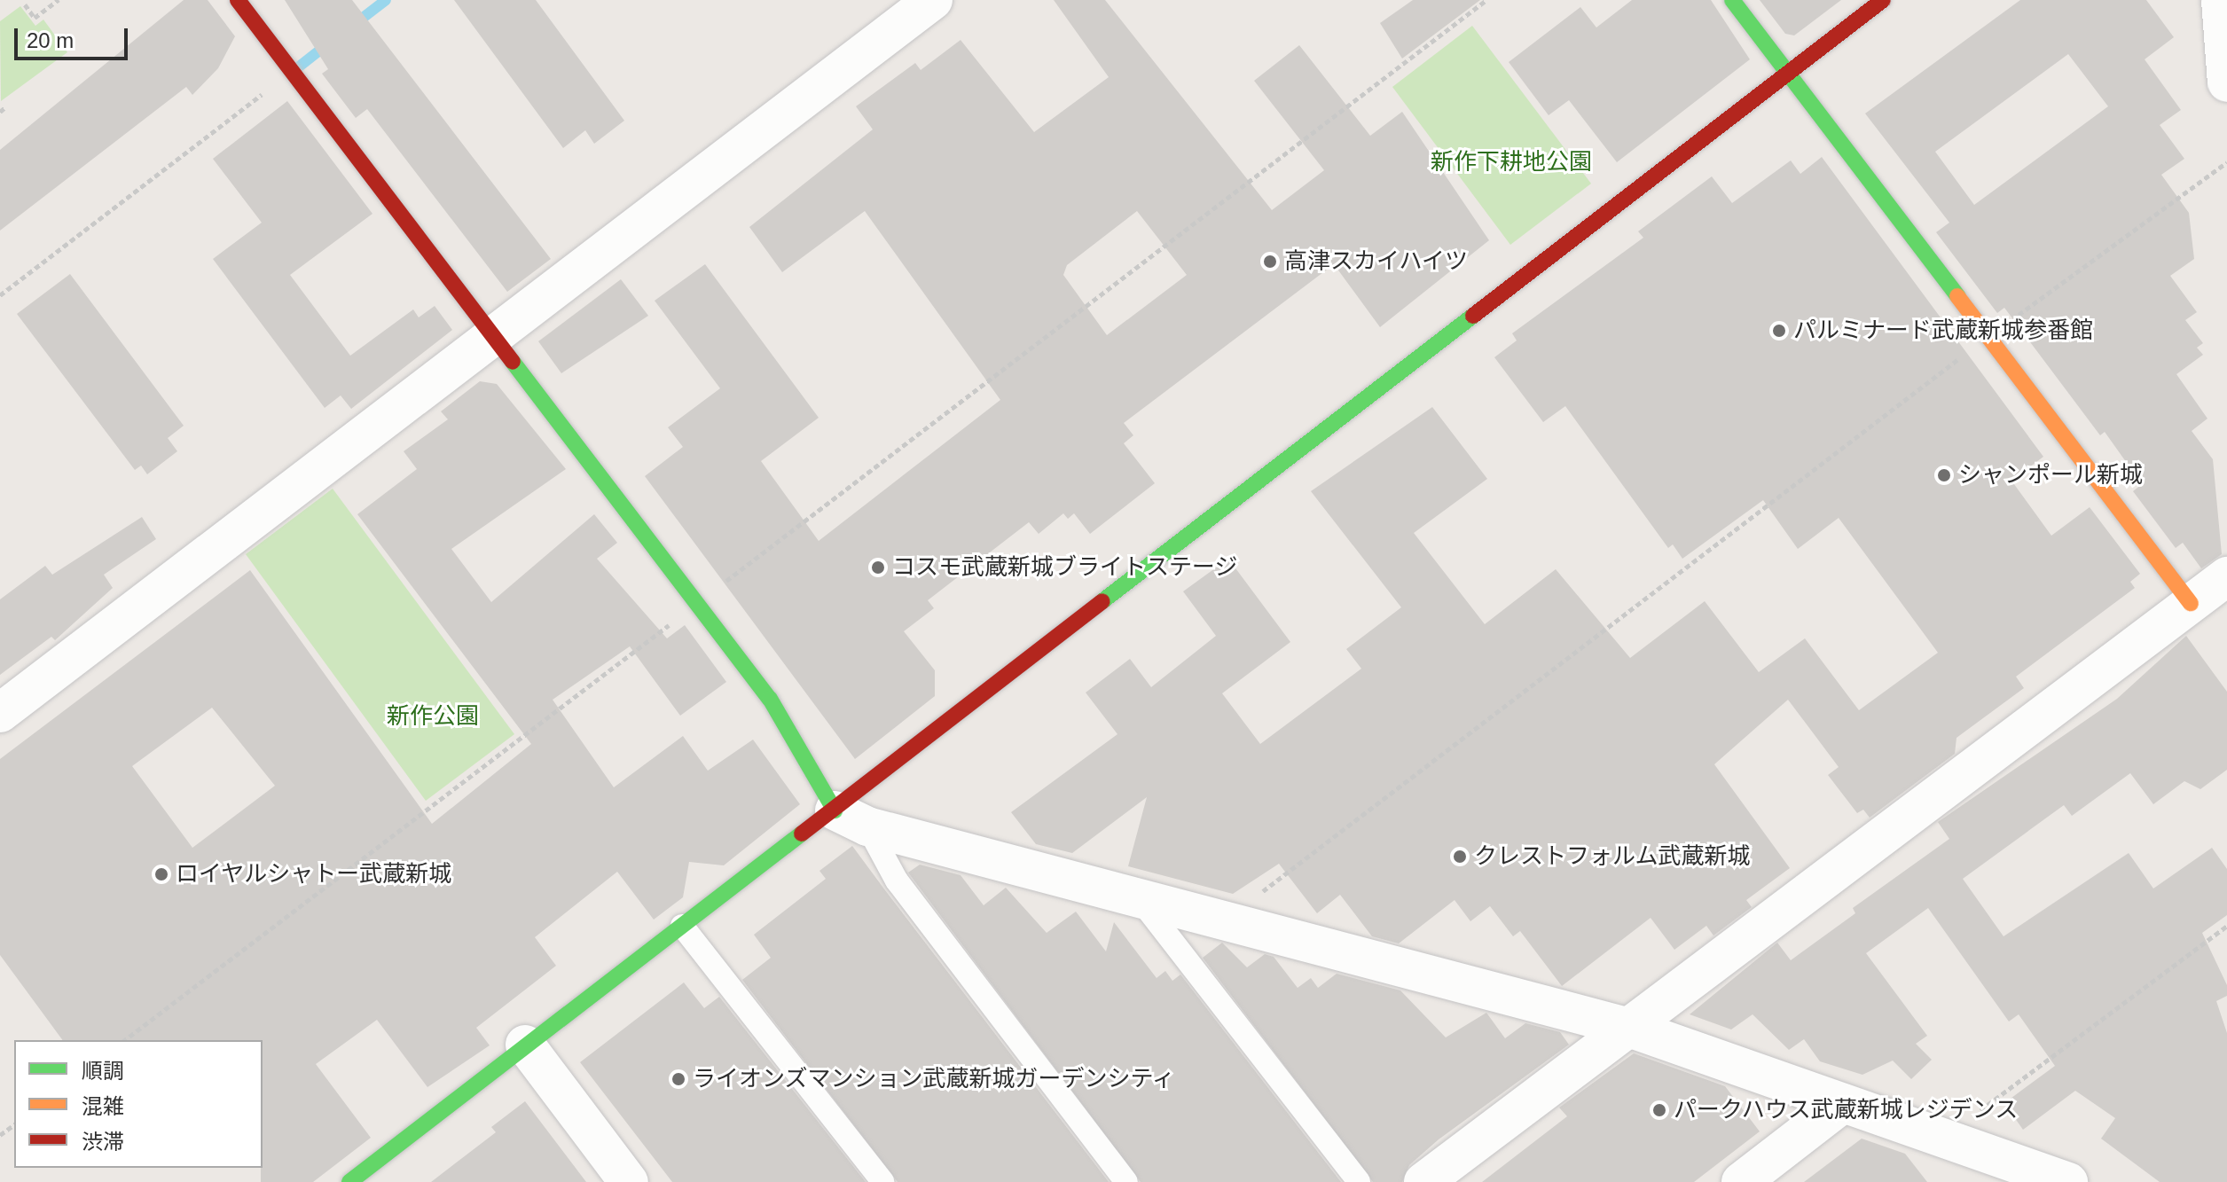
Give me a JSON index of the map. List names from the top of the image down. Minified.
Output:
{"parks":["新作下耕地公園","新作公園"],"places":["高津スカイハイツ","パルミナード武蔵新城参番館","シャンポール新城","コスモ武蔵新城ブライトステージ","クレストフォルム武蔵新城","ロイヤルシャトー武蔵新城","ライオンズマンション武蔵新城ガーデンシティ","パークハウス武蔵新城レジデンス"],"legend":["順調","混雑","渋滞"],"scale_bar":"20 m"}
